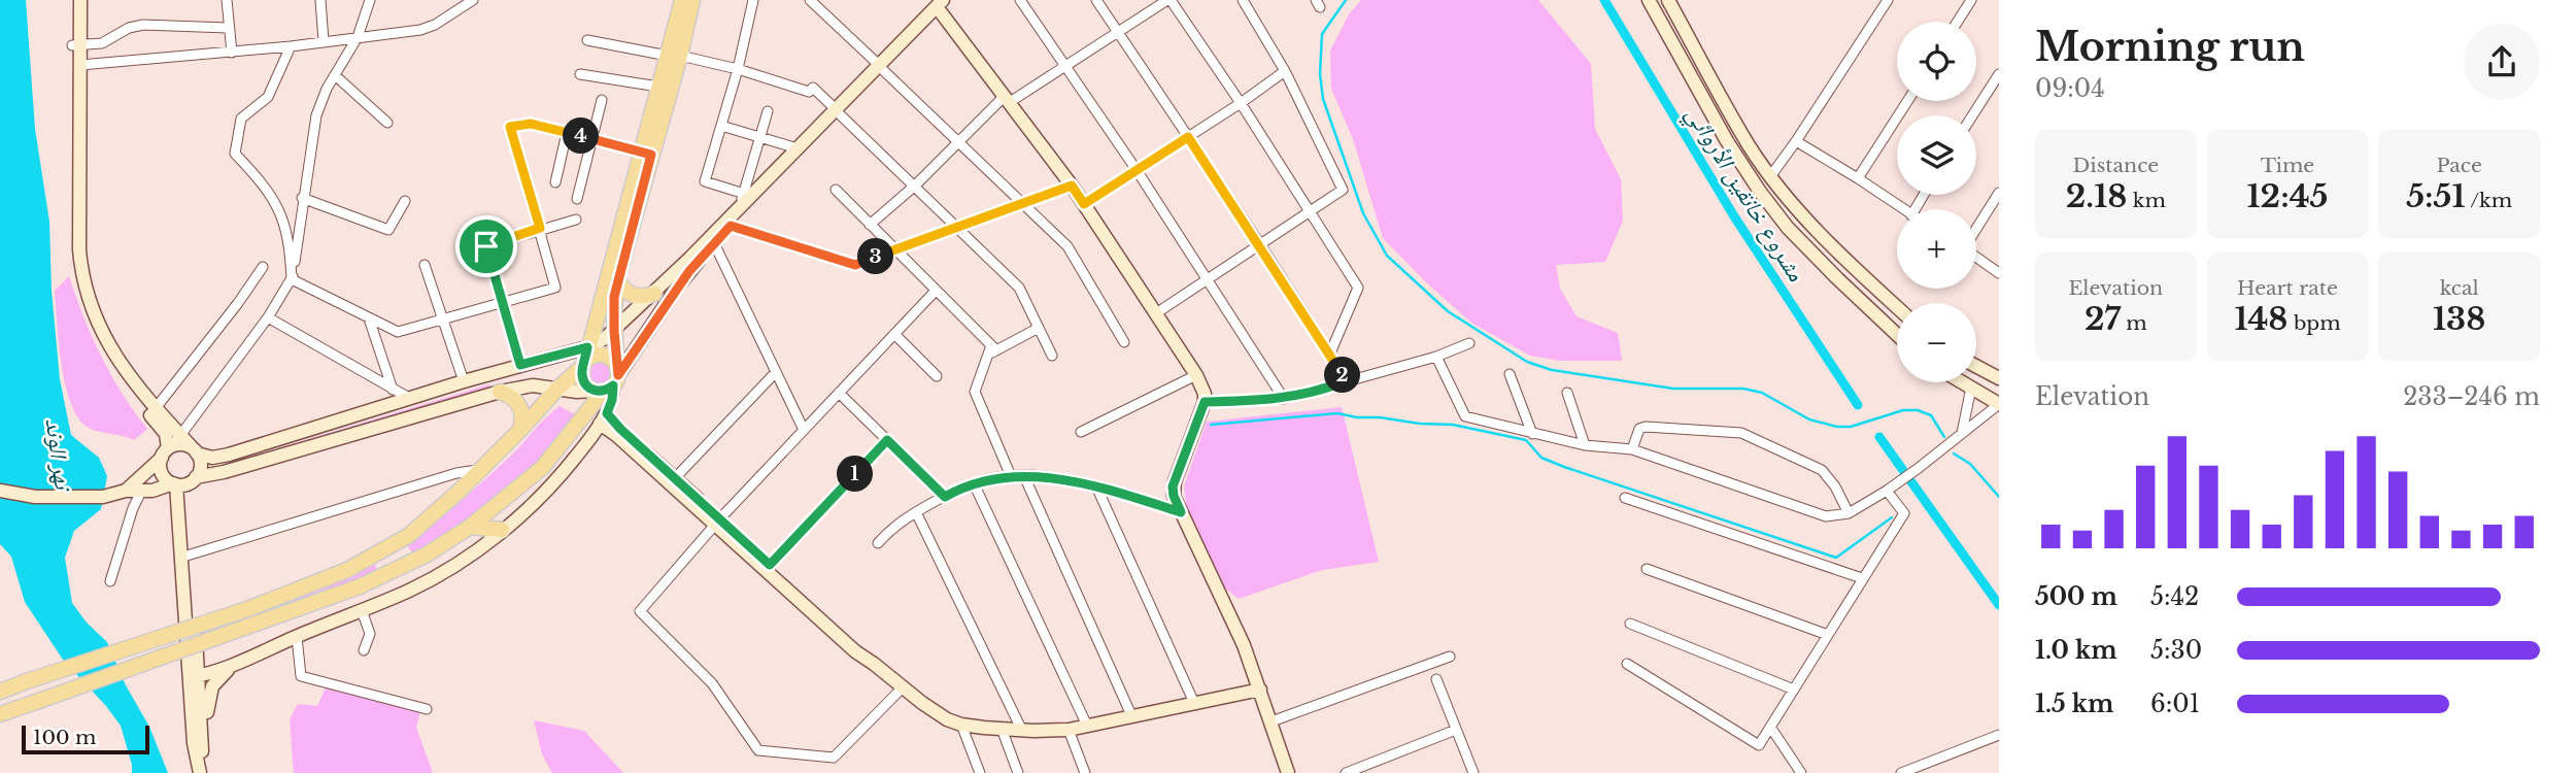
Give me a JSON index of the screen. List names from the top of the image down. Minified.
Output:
{"water":["مشروع خانقين الأروائي","نهر الوند"],"scale_bar":"100 m","page":{"heading":["Morning run","09:04"],"map_buttons":["+","−"],"pins":["4","3","2","1"],"stats":[["Distance","2.18 km"],["Time","12:45"],["Pace","5:51 /km"],["Elevation","27 m"],["Heart rate","148 bpm"],["kcal","138"]],"chart":["Elevation","233–246 m"],"list":[{"name":"500 m","note":"5:42"},{"name":"1.0 km","note":"5:30"},{"name":"1.5 km","note":"6:01"}],"scale":"100 m"}}
